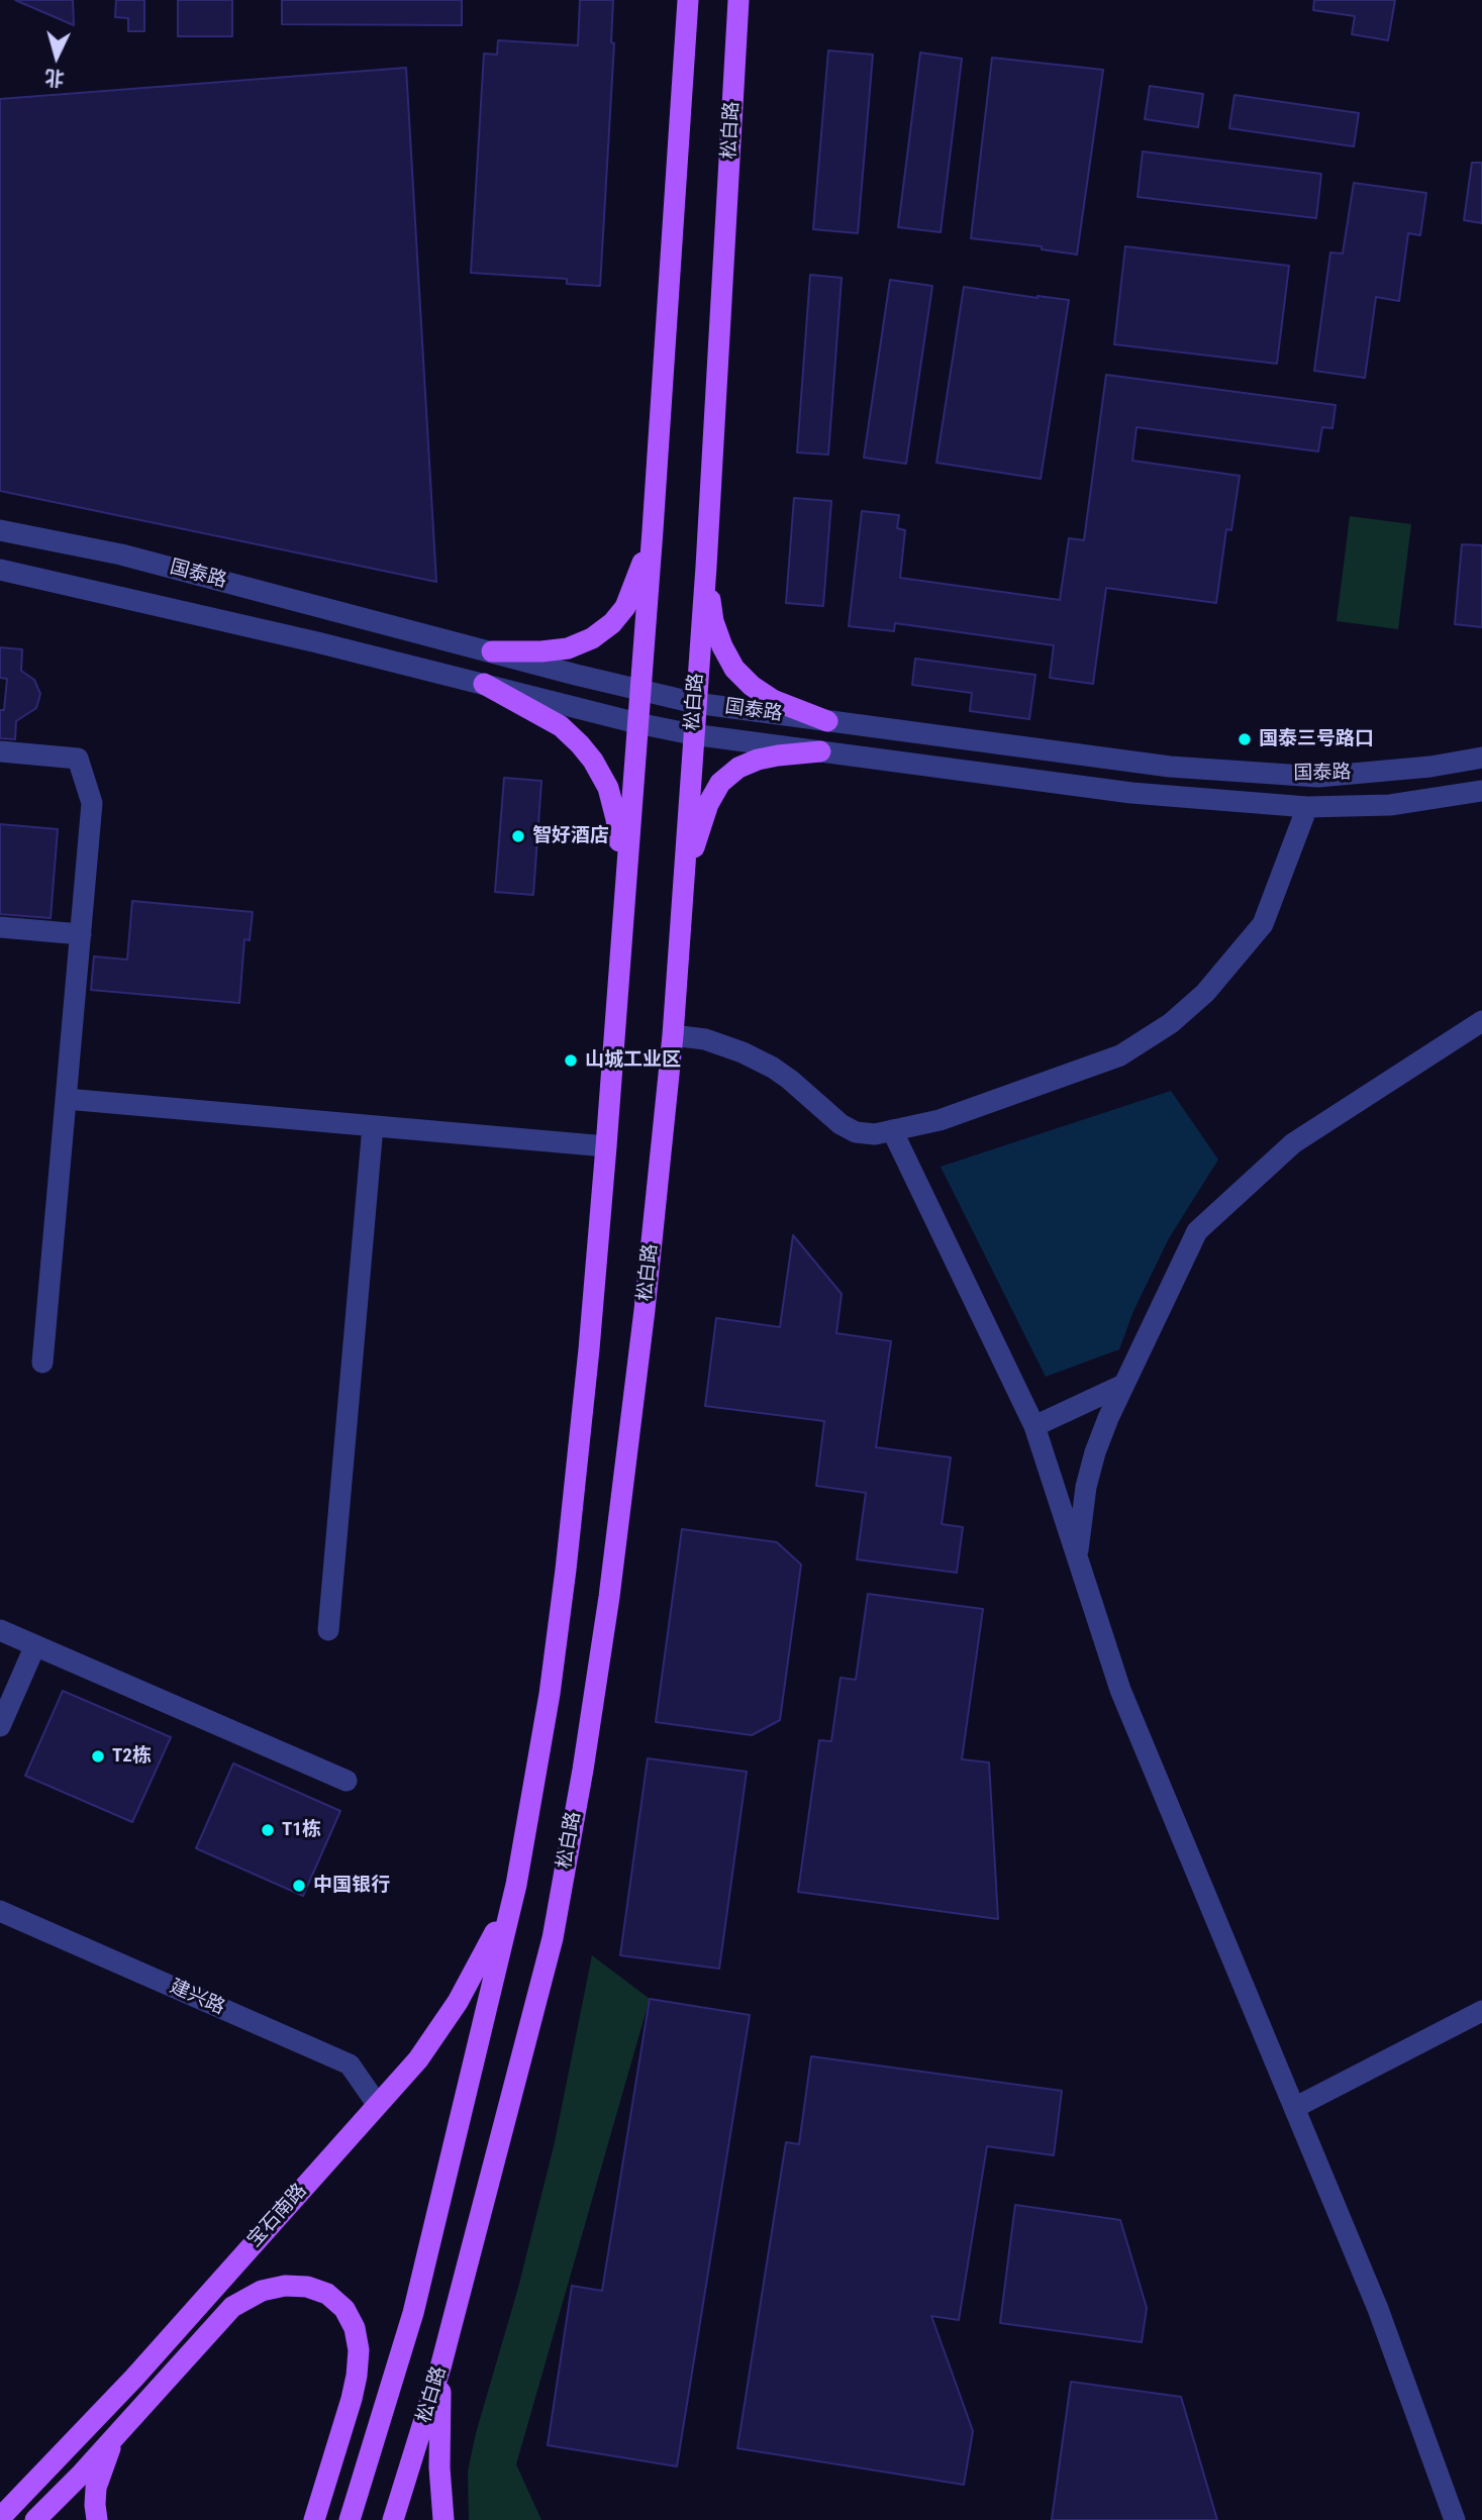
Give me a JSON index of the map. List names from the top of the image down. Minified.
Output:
{"streets":{"main road":["松白路","宝石南路"],"street":["国泰路","建兴路"]},"crossings":[["松白路","国泰路"],["建兴路","宝石南路"]],"places":["国泰三号路口","智好酒店","山城工业区","T2栋","T1栋","中国银行"],"north":"bottom"}
